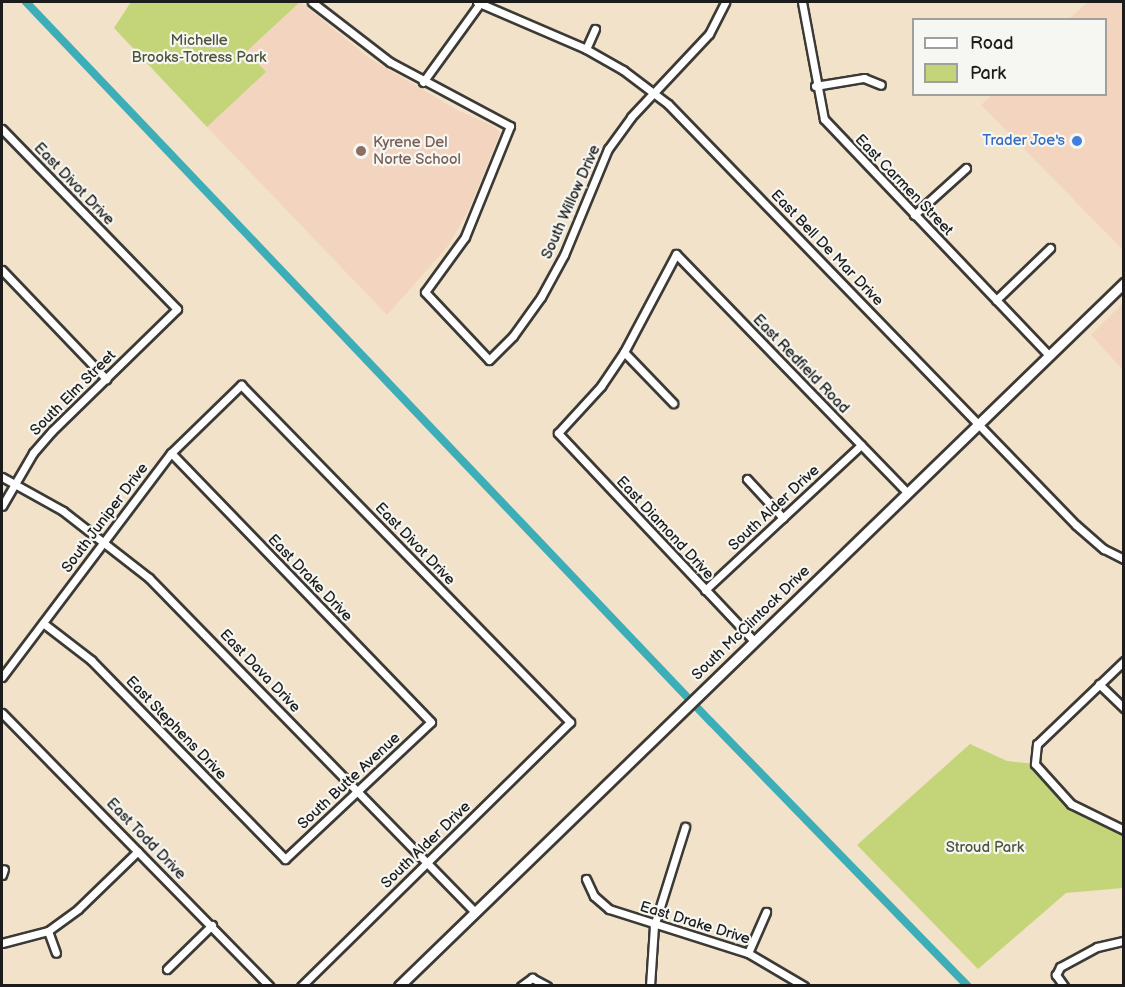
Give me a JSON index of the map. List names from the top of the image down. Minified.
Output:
{"streets":{"main road":["South McClintock Drive"],"street":["East Divot Drive","East Carmen Street","South Willow Drive","East Bell De Mar Drive","East Redfield Road","South Elm Street","South Alder Drive","South Juniper Drive","East Diamond Drive","East Drake Drive","East Dava Drive","East Stephens Drive","South Butte Avenue","East Todd Drive"]},"crossings":[["East Divot Drive","South Elm Street"],["East Divot Drive","South Alder Drive"],["East Divot Drive","South Juniper Drive"],["East Carmen Street","South McClintock Drive"],["South Willow Drive","East Bell De Mar Drive"],["East Bell De Mar Drive","South McClintock Drive"],["East Redfield Road","South Alder Drive"],["East Redfield Road","East Diamond Drive"],["East Redfield Road","South McClintock Drive"],["South Elm Street","East Dava Drive"],["South Alder Drive","East Diamond Drive"],["South Alder Drive","East Dava Drive"],["South Juniper Drive","East Drake Drive"],["South Juniper Drive","East Dava Drive"],["South Juniper Drive","East Stephens Drive"],["East Diamond Drive","South McClintock Drive"],["East Drake Drive","South Butte Avenue"],["South McClintock Drive","East Dava Drive"],["East Dava Drive","South Butte Avenue"],["East Stephens Drive","South Butte Avenue"]],"parks":["Michelle Brooks-Totress Park","Stroud Park"],"places":["Trader Joe's","Kyrene Del Norte School"],"legend":["Road","Park"]}
